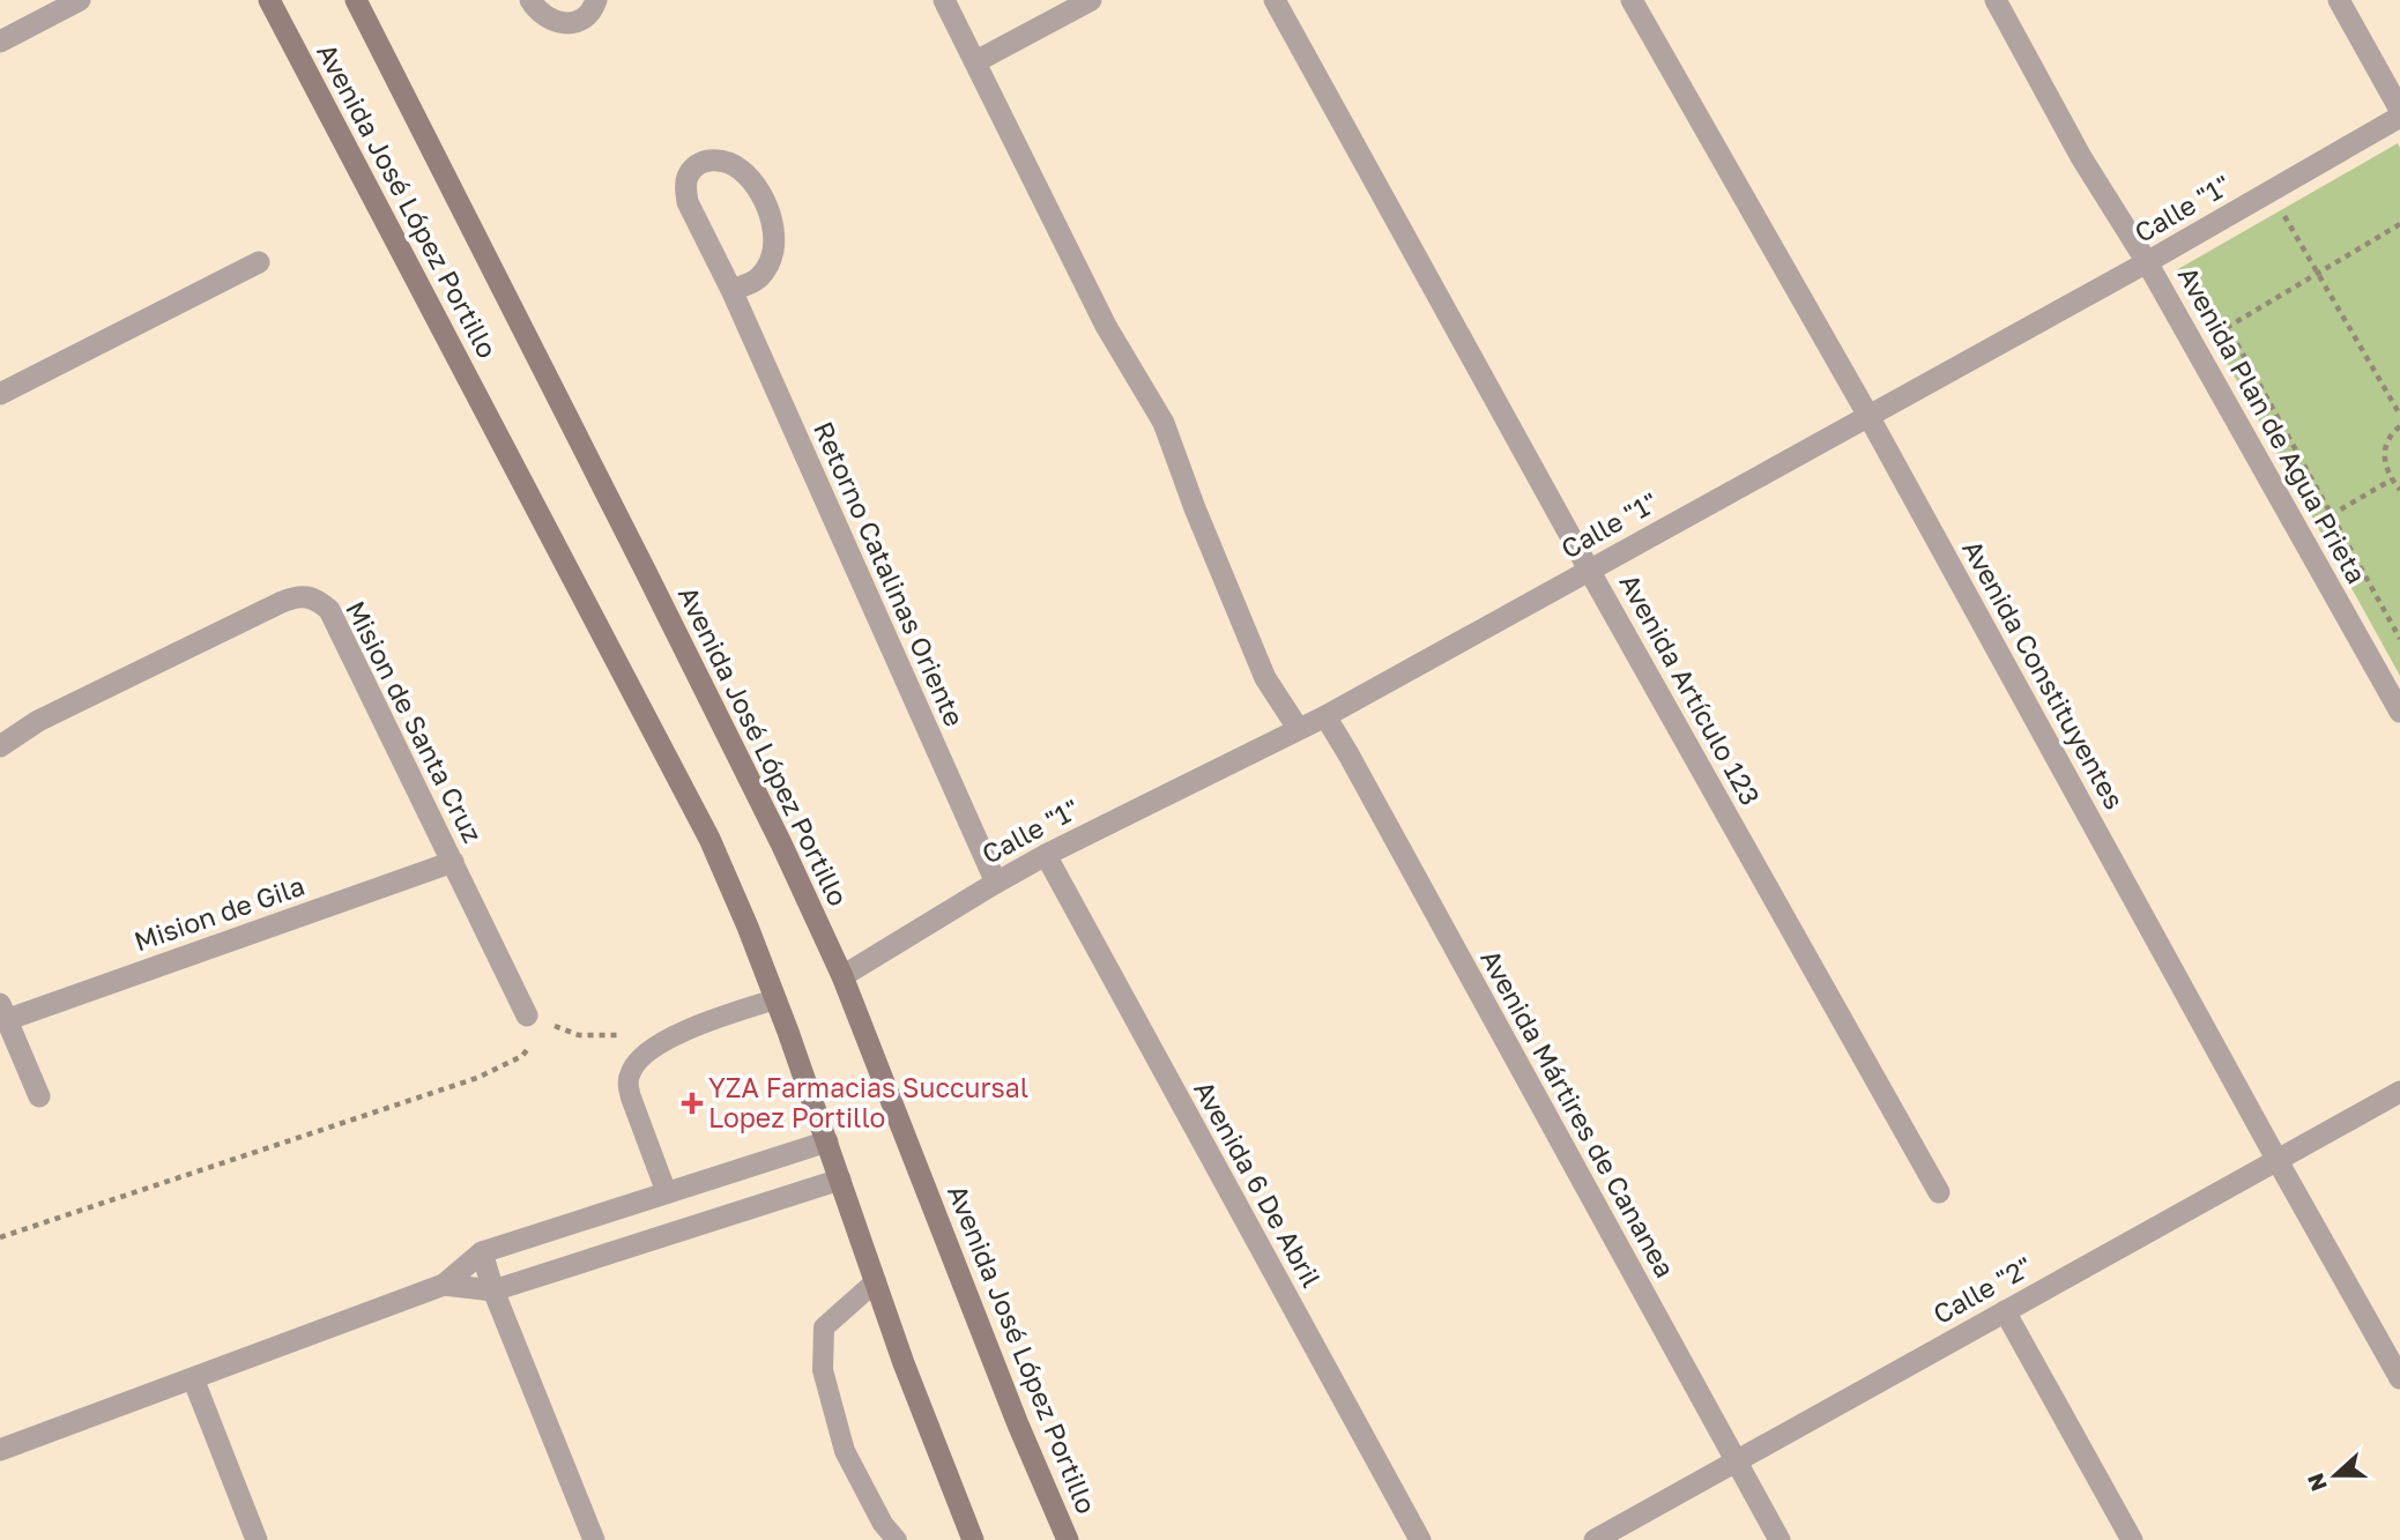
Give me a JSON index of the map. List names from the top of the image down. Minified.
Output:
{"streets":{"main road":["Avenida José López Portillo"],"street":["Calle \"1\"","Avenida Plan de Agua Prieta","Retorno Catalinas Oriente","Avenida Constituyentes","Avenida Artículo 123","Mision de Santa Cruz","Mision de Gila","Avenida Mártires de Cananea","Avenida 6 De Abril","Calle \"2\""]},"crossings":[["Avenida José López Portillo","Calle \"1\""],["Calle \"1\"","Avenida Plan de Agua Prieta"],["Calle \"1\"","Retorno Catalinas Oriente"],["Calle \"1\"","Avenida Constituyentes"],["Calle \"1\"","Avenida Artículo 123"],["Calle \"1\"","Avenida Mártires de Cananea"],["Calle \"1\"","Avenida 6 De Abril"],["Avenida Constituyentes","Calle \"2\""],["Mision de Santa Cruz","Mision de Gila"],["Avenida Mártires de Cananea","Calle \"2\""]],"places":{"health":["YZA Farmacias Succursal Lopez Portillo"]},"north":"left"}
